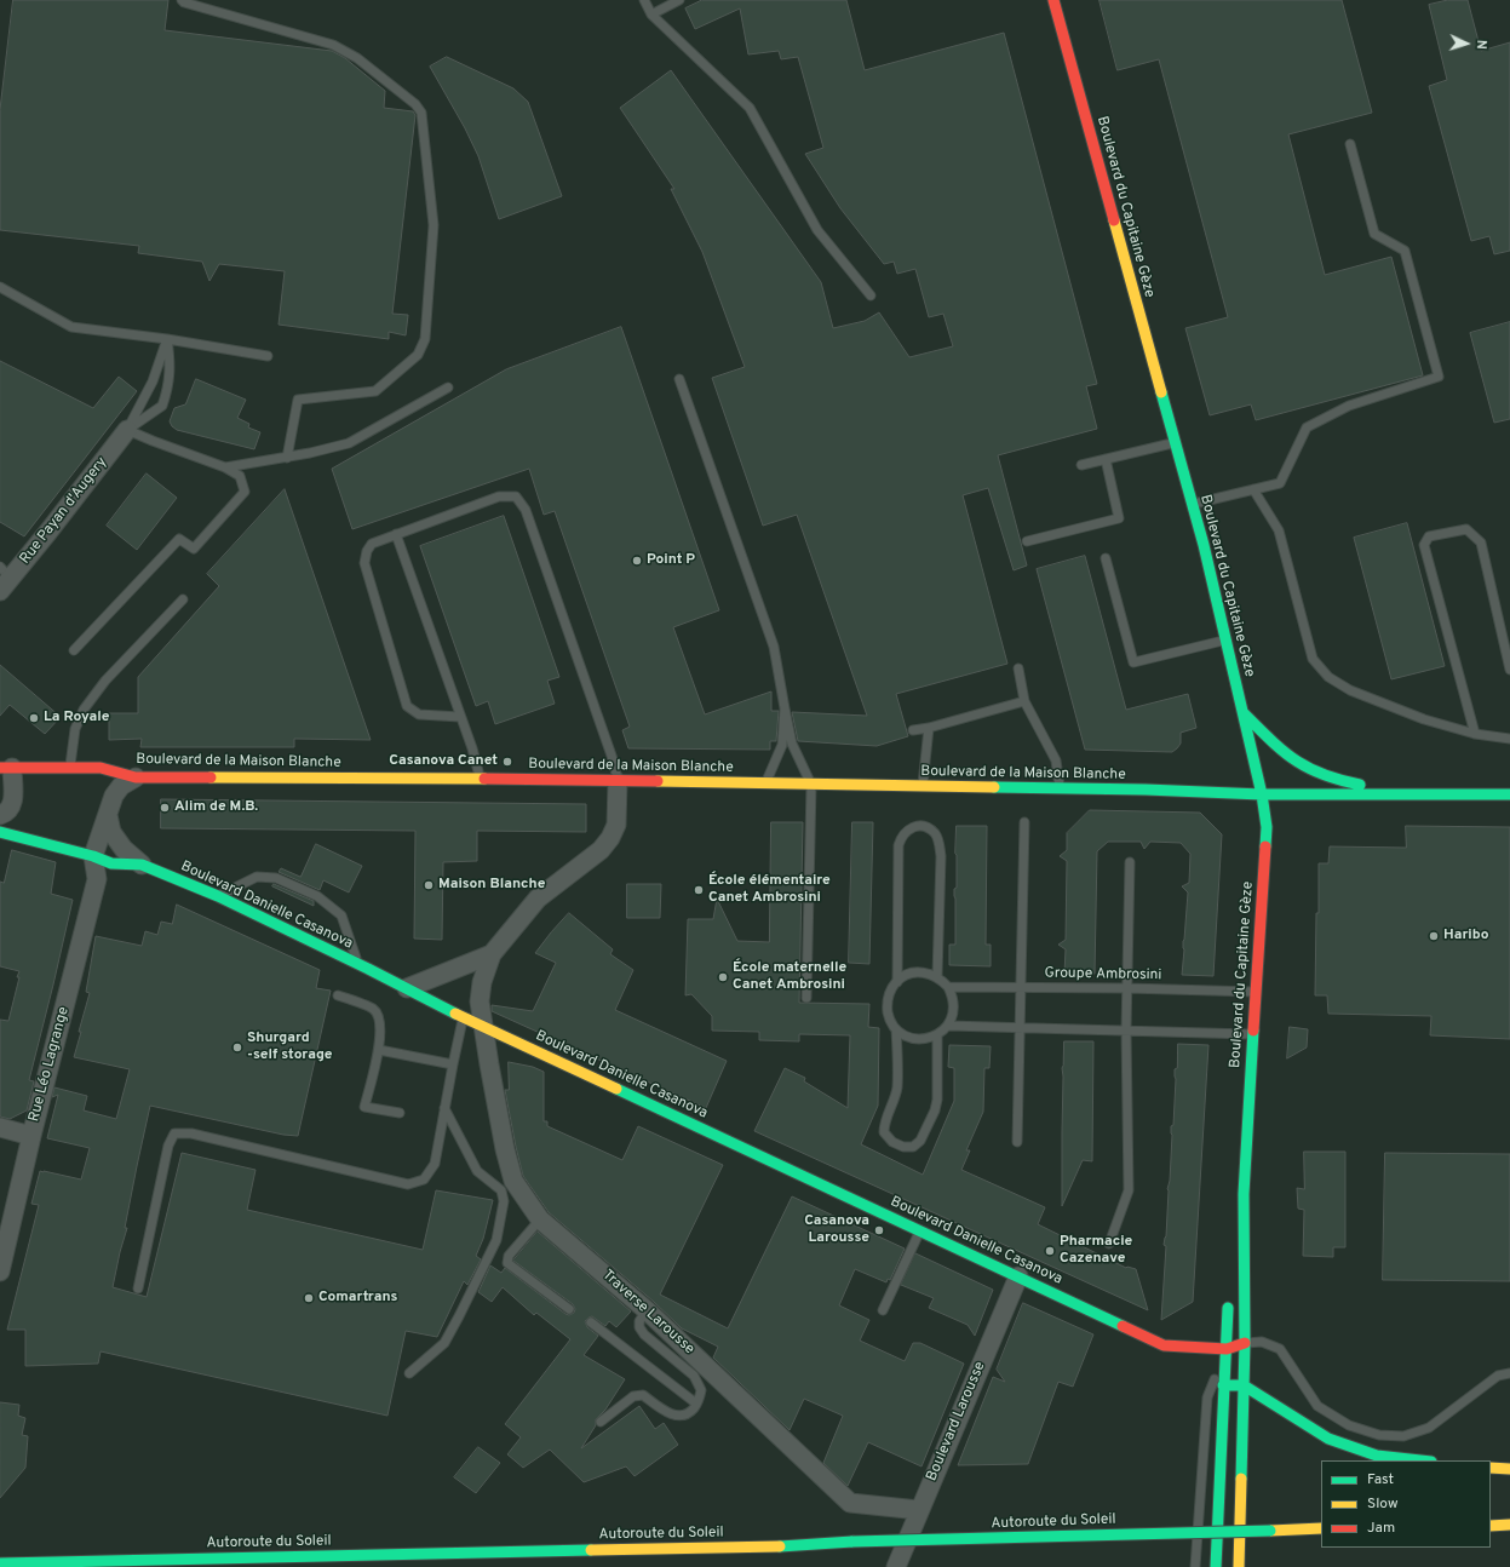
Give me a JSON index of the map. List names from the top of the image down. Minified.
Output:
{"streets":{"main road":["Boulevard du Capitaine Gèze","Boulevard de la Maison Blanche","Boulevard Danielle Casanova","Autoroute du Soleil"],"street":["Rue Payan d'Augery","Rue Léo Lagrange","Traverse Larousse","Boulevard Larousse"],"lane":["Groupe Ambrosini"]},"crossings":[["Boulevard du Capitaine Gèze","Boulevard de la Maison Blanche"],["Boulevard du Capitaine Gèze","Boulevard Danielle Casanova"],["Boulevard du Capitaine Gèze","Groupe Ambrosini"],["Boulevard Danielle Casanova","Rue Léo Lagrange"],["Boulevard Danielle Casanova","Traverse Larousse"],["Boulevard Danielle Casanova","Boulevard Larousse"],["Traverse Larousse","Boulevard Larousse"]],"places":["Point P","La Royale","Casanova Canet","Alim de M.B.","Maison Blanche","École élémentaire Canet Ambrosini","Haribo","École maternelle Canet Ambrosini","Shurgard -self storage","Casanova Larousse","Pharmacie Cazenave","Comartrans"],"legend":["Fast","Slow","Jam"],"north":"right"}
